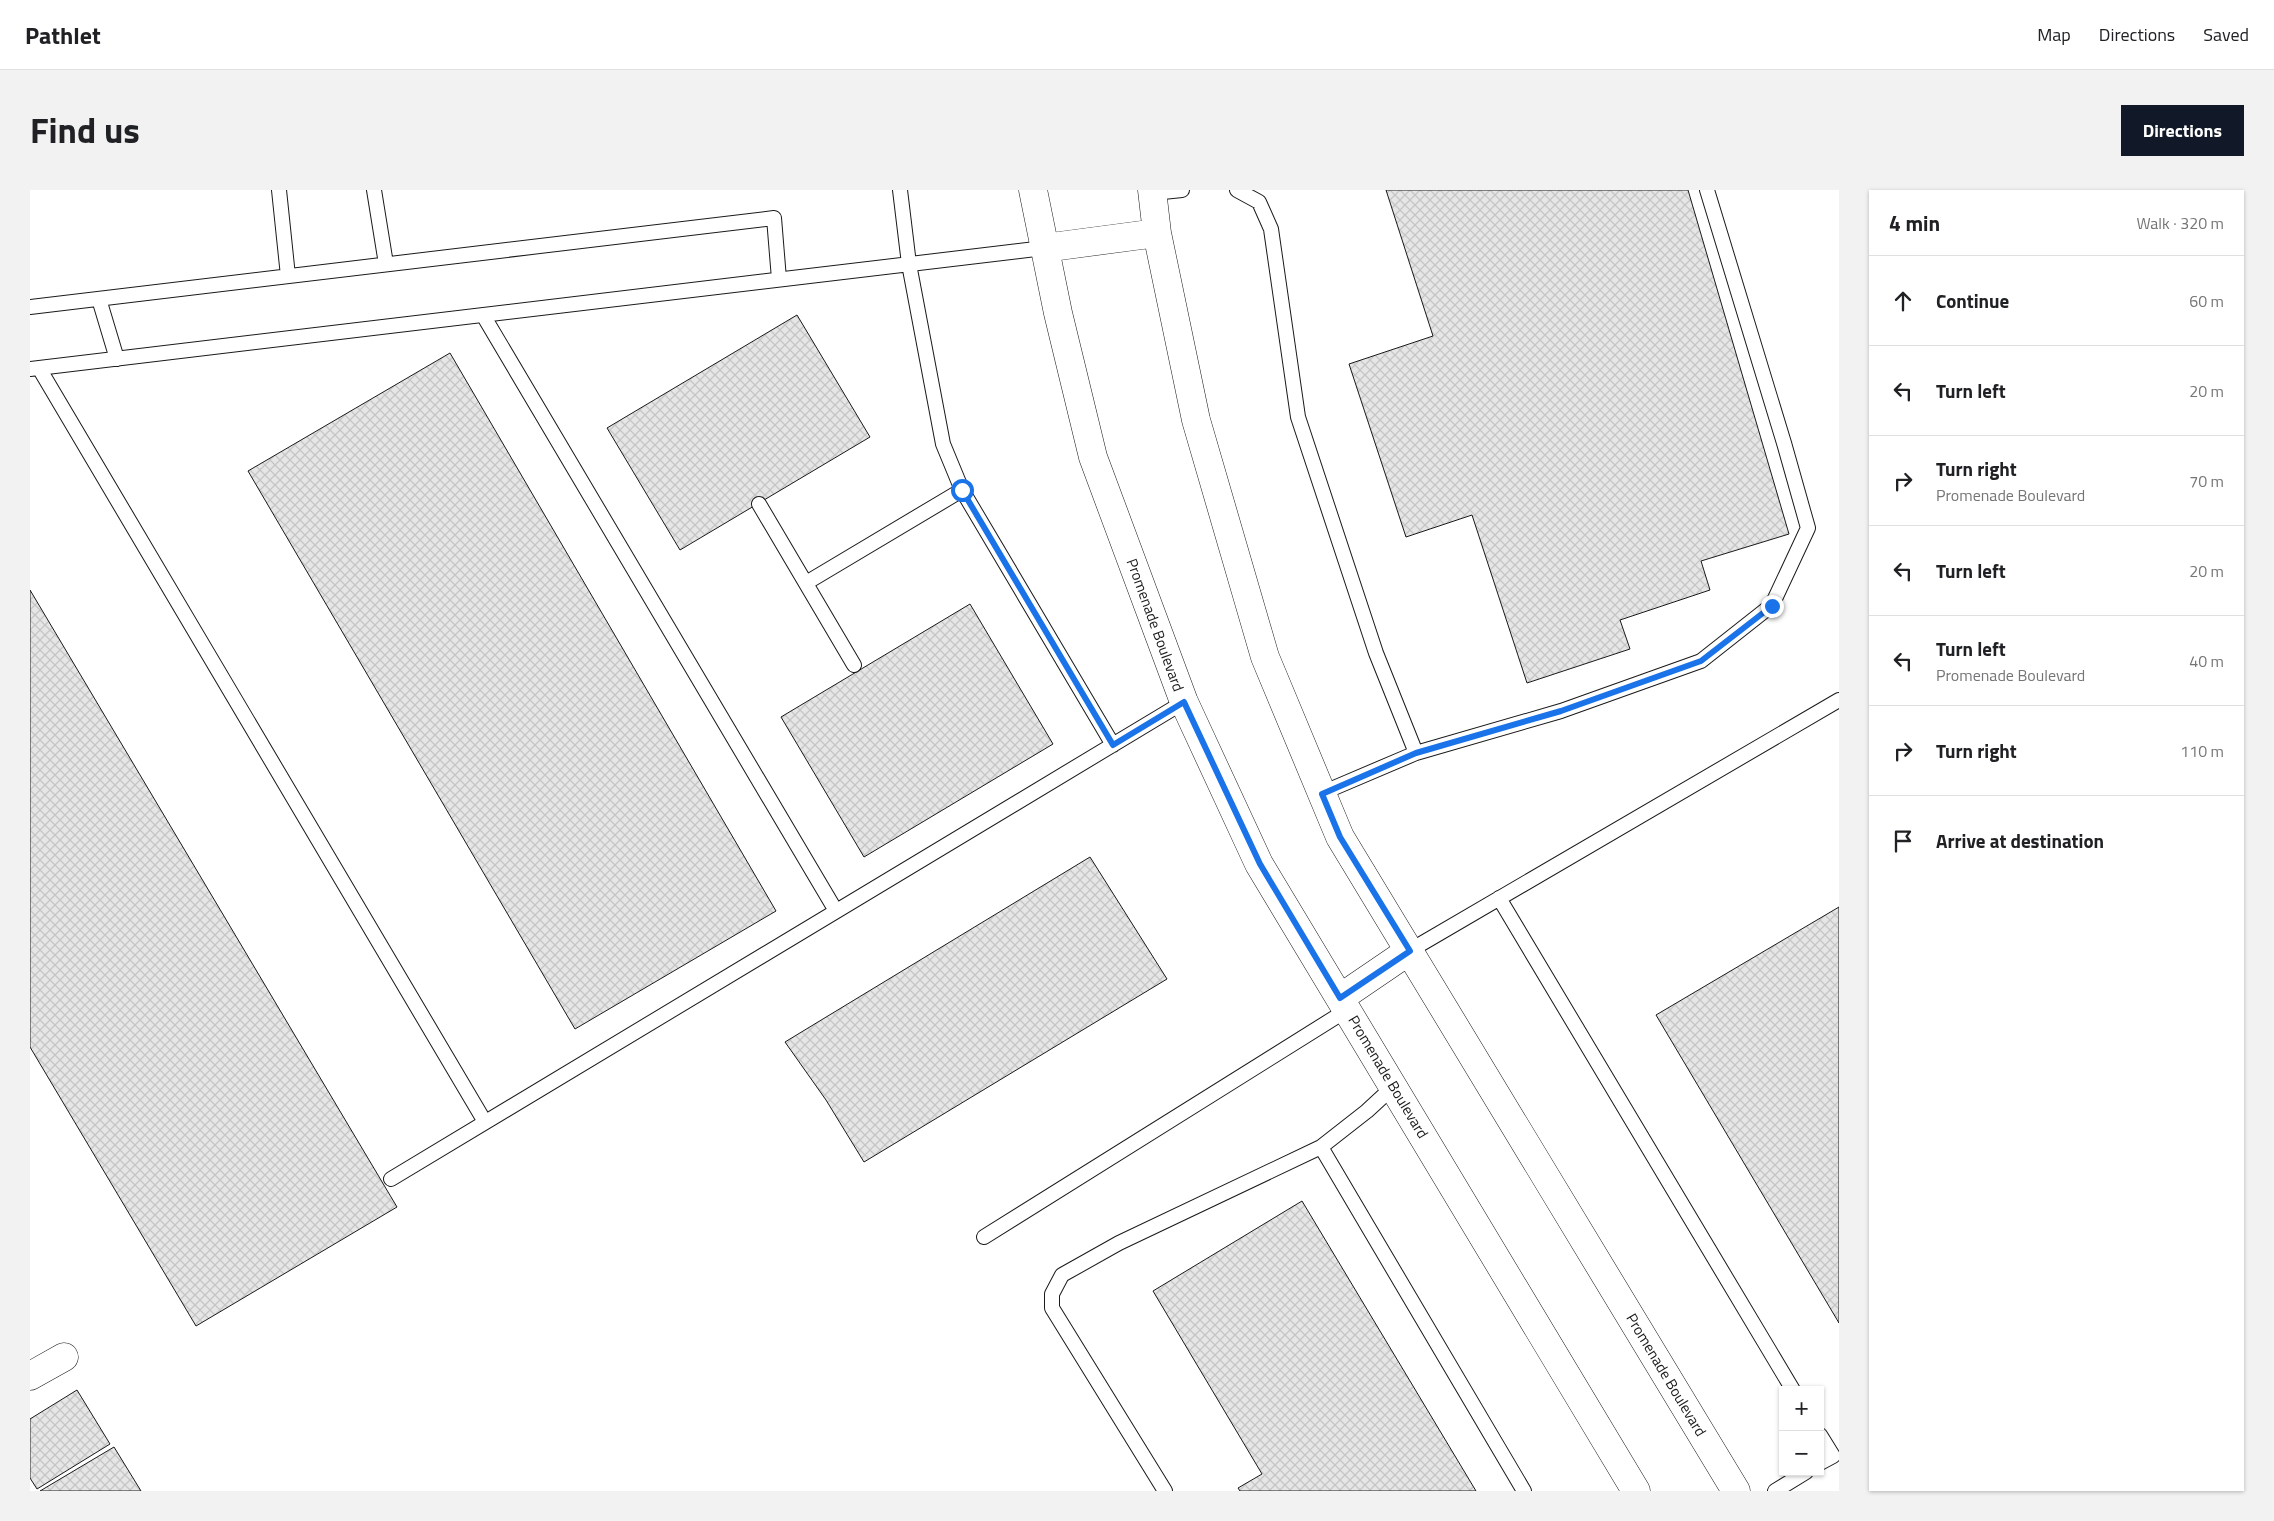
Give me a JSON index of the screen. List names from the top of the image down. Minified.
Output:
{"streets":{"street":["Promenade Boulevard"]},"page":{"header":"Pathlet","nav":["Map","Directions","Saved"],"title":"Find us","buttons":"Directions","heading":["4 min","Walk · 320 m"],"list":[["Continue","60 m"],["Turn left","20 m"],["Turn right","Promenade Boulevard","70 m"],["Turn left","20 m"],["Turn left","Promenade Boulevard","40 m"],["Turn right","110 m"],"Arrive at destination"],"map_buttons":["+","−"]}}
